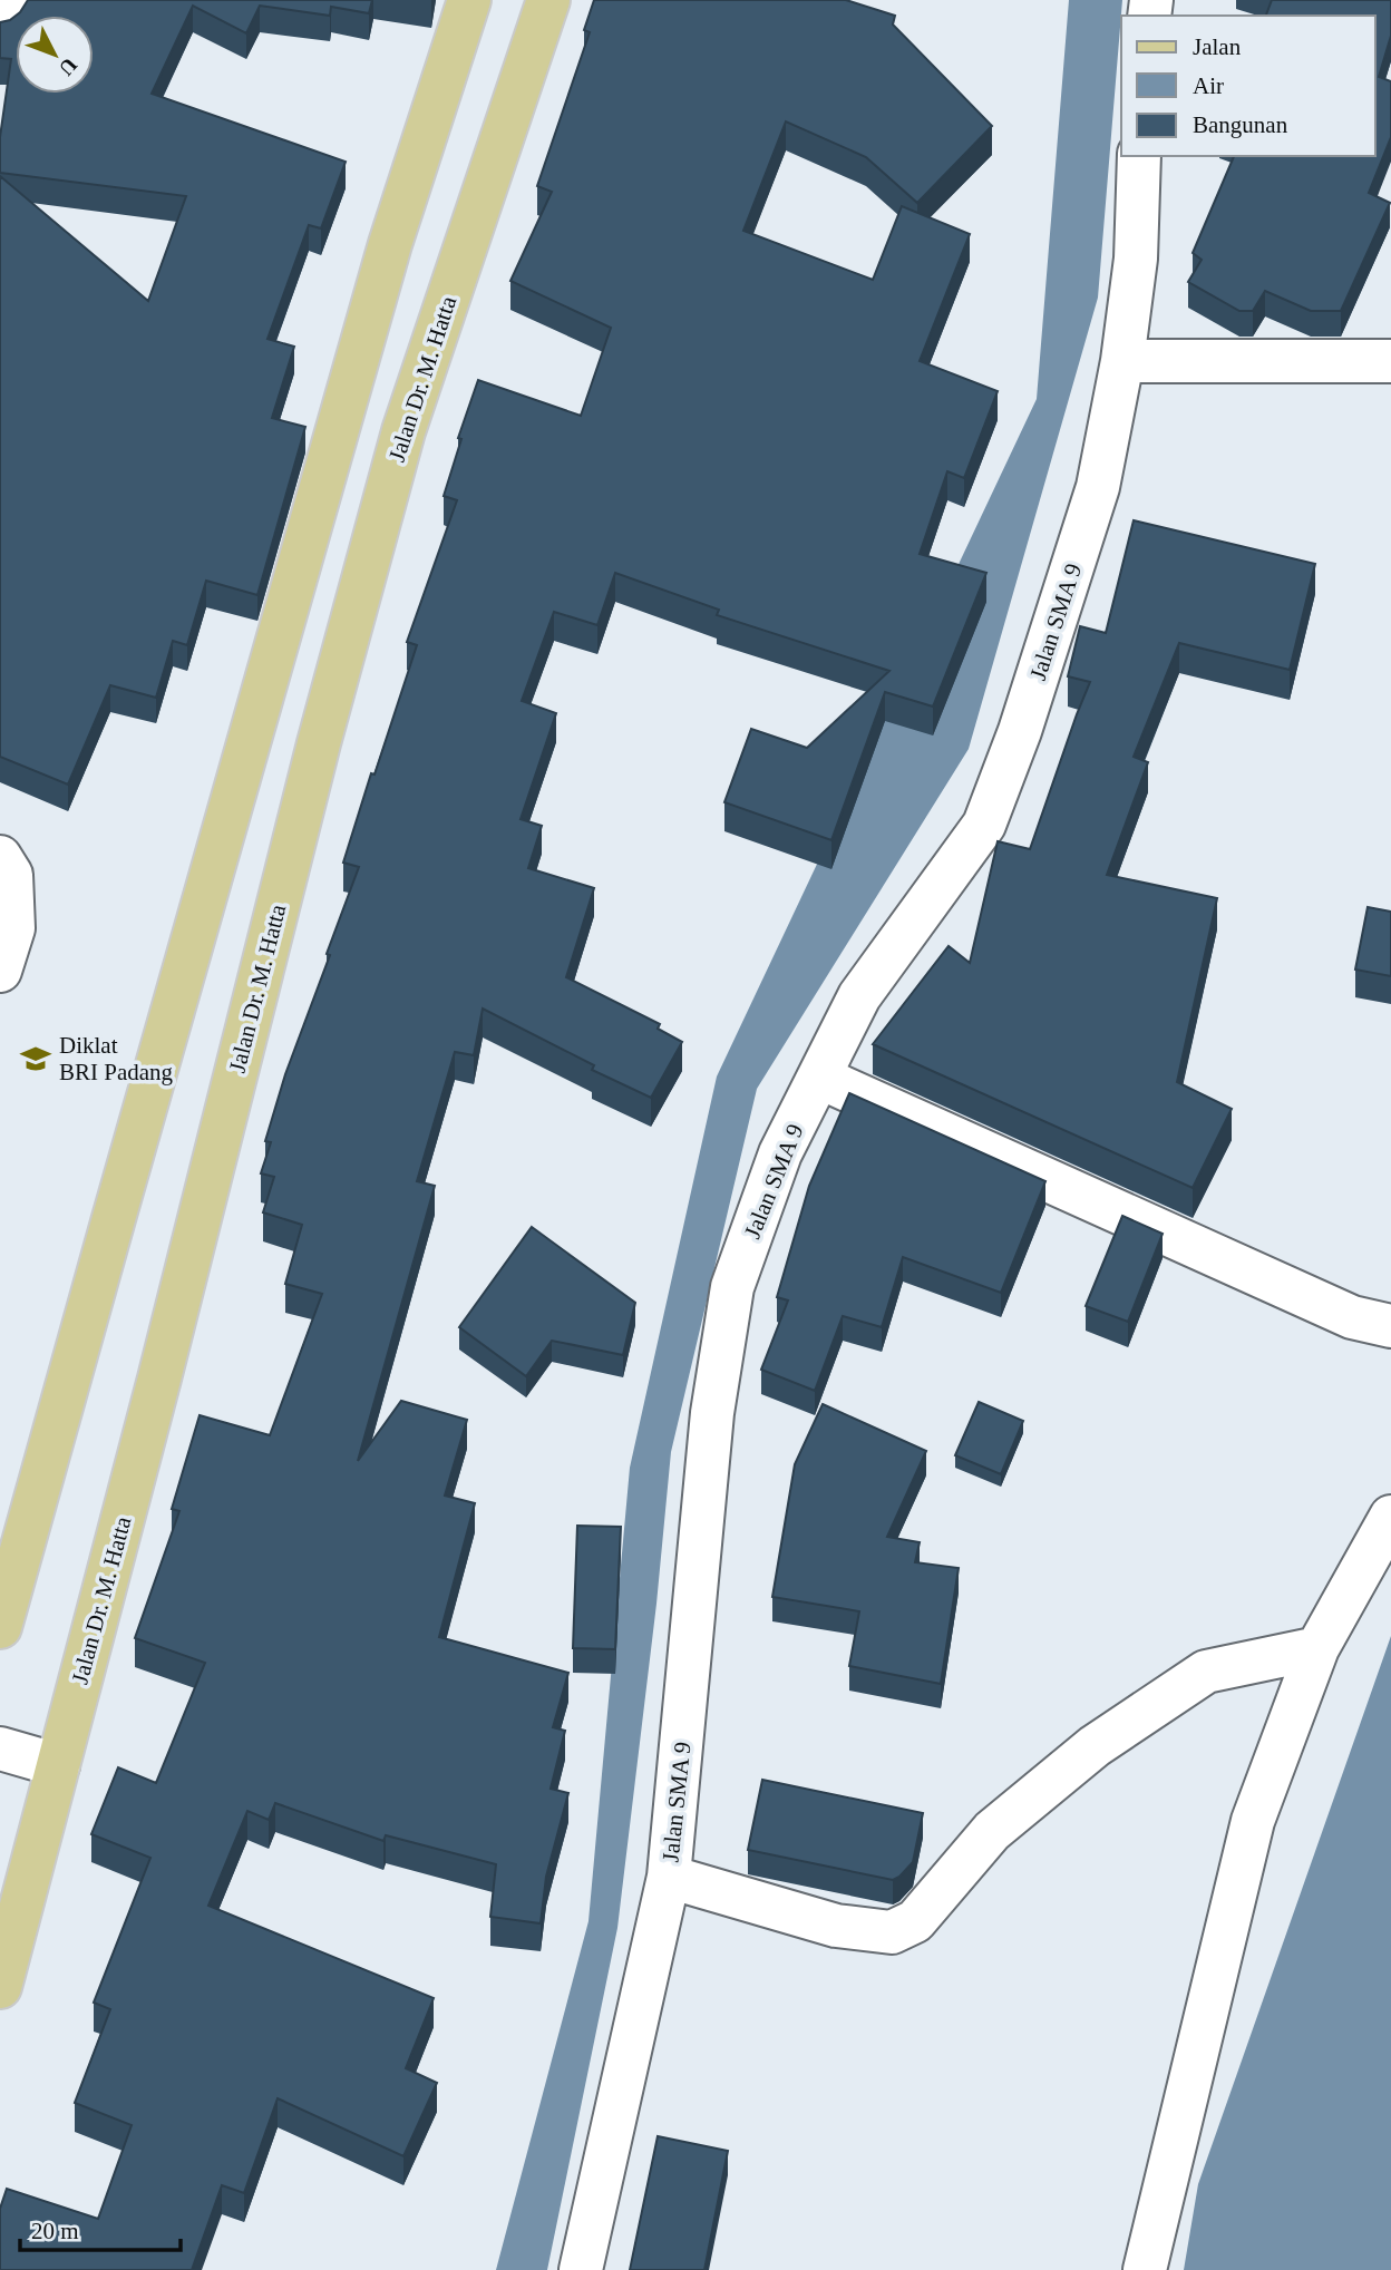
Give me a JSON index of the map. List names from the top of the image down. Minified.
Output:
{"streets":{"main road":["Jalan Dr. M. Hatta"],"street":["Jalan SMA 9"]},"places":{"school or university":["Diklat BRI Padang"]},"legend":["Jalan","Air","Bangunan"],"scale_bar":"20 m","north":"bottom right"}
